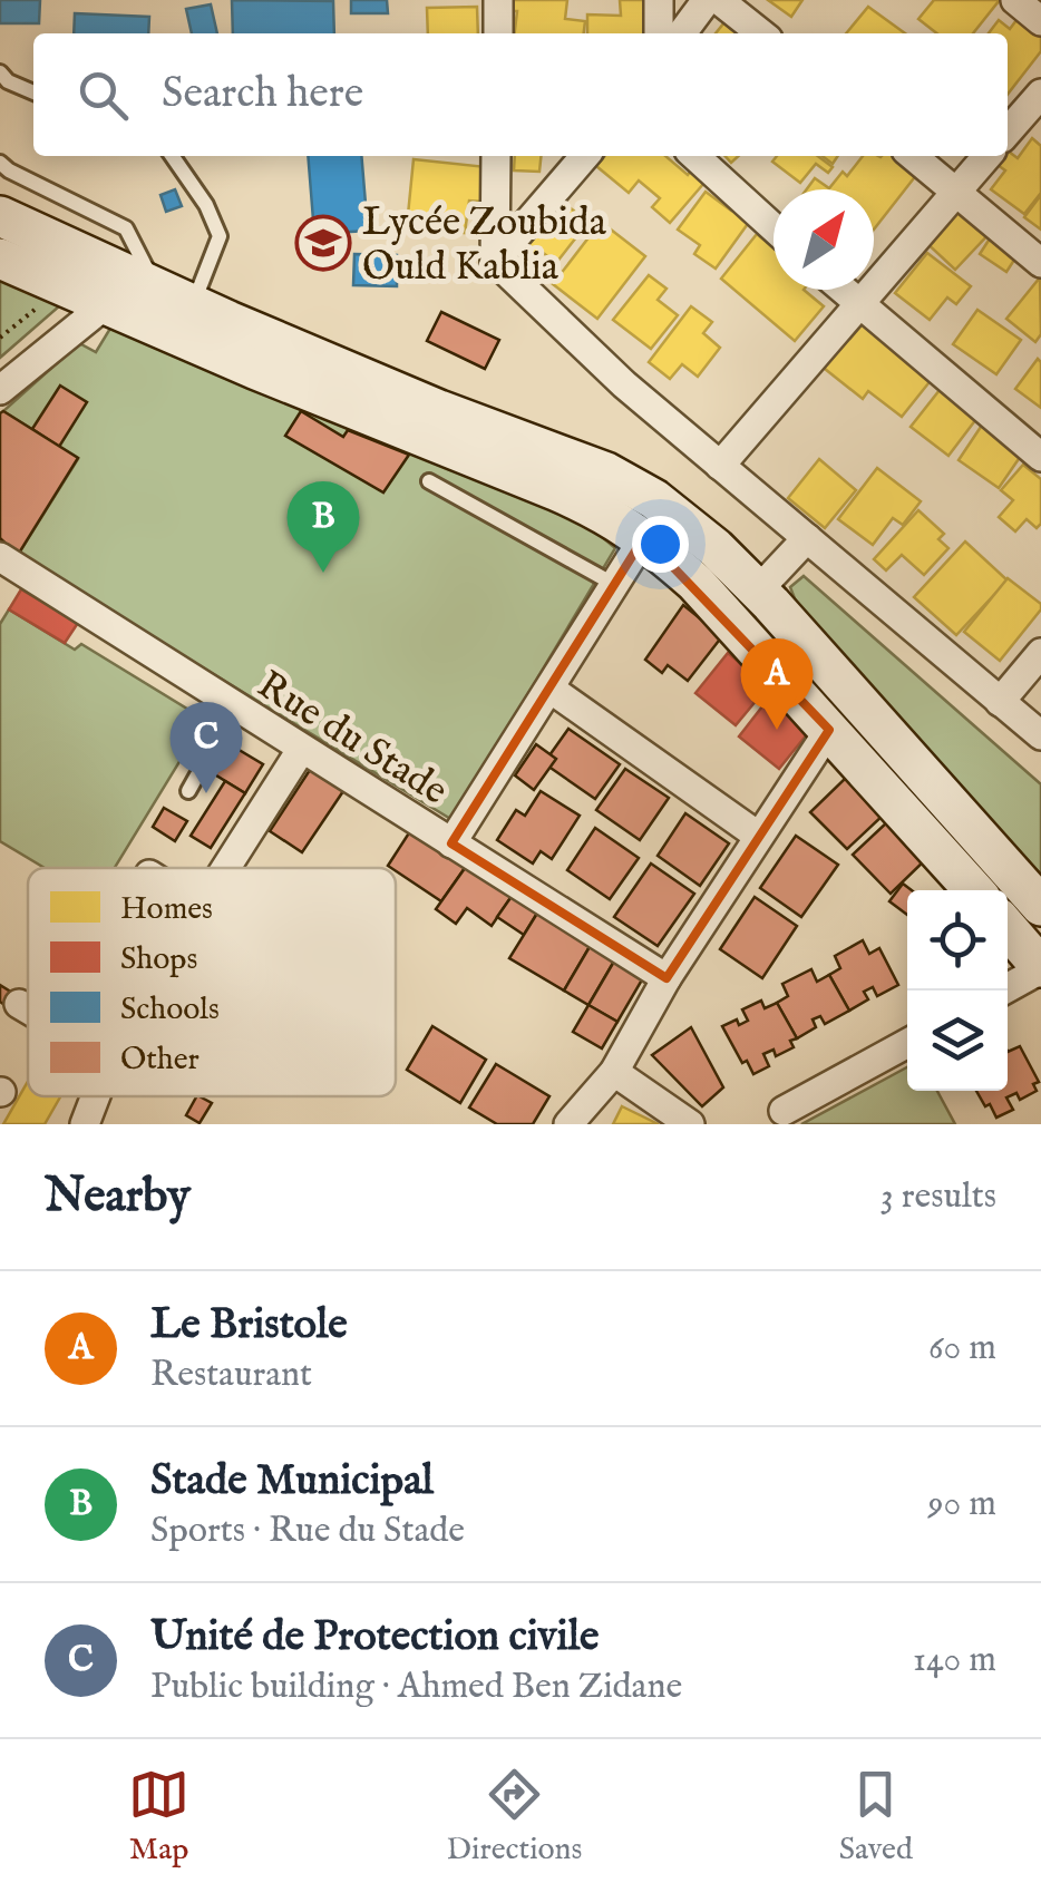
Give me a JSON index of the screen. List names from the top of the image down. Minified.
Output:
{"streets":{"street":["Rue du Stade"]},"places":{"school or university":["Lycée Zoubida Ould Kablia"]},"legend":["Homes","Shops","Schools","Other"],"north":"top right","page":{"search":"Search here","pins":["B","A","C"],"heading":["Nearby","3 results"],"list":[{"mark":"A","name":"Le Bristole","note":"Restaurant","value":"60 m"},{"mark":"B","name":"Stade Municipal","note":"Sports · Rue du Stade","value":"90 m"},{"mark":"C","name":"Unité de Protection civile","note":"Public building · Ahmed Ben Zidane","value":"140 m"}],"nav":["Map","Directions","Saved"]}}
